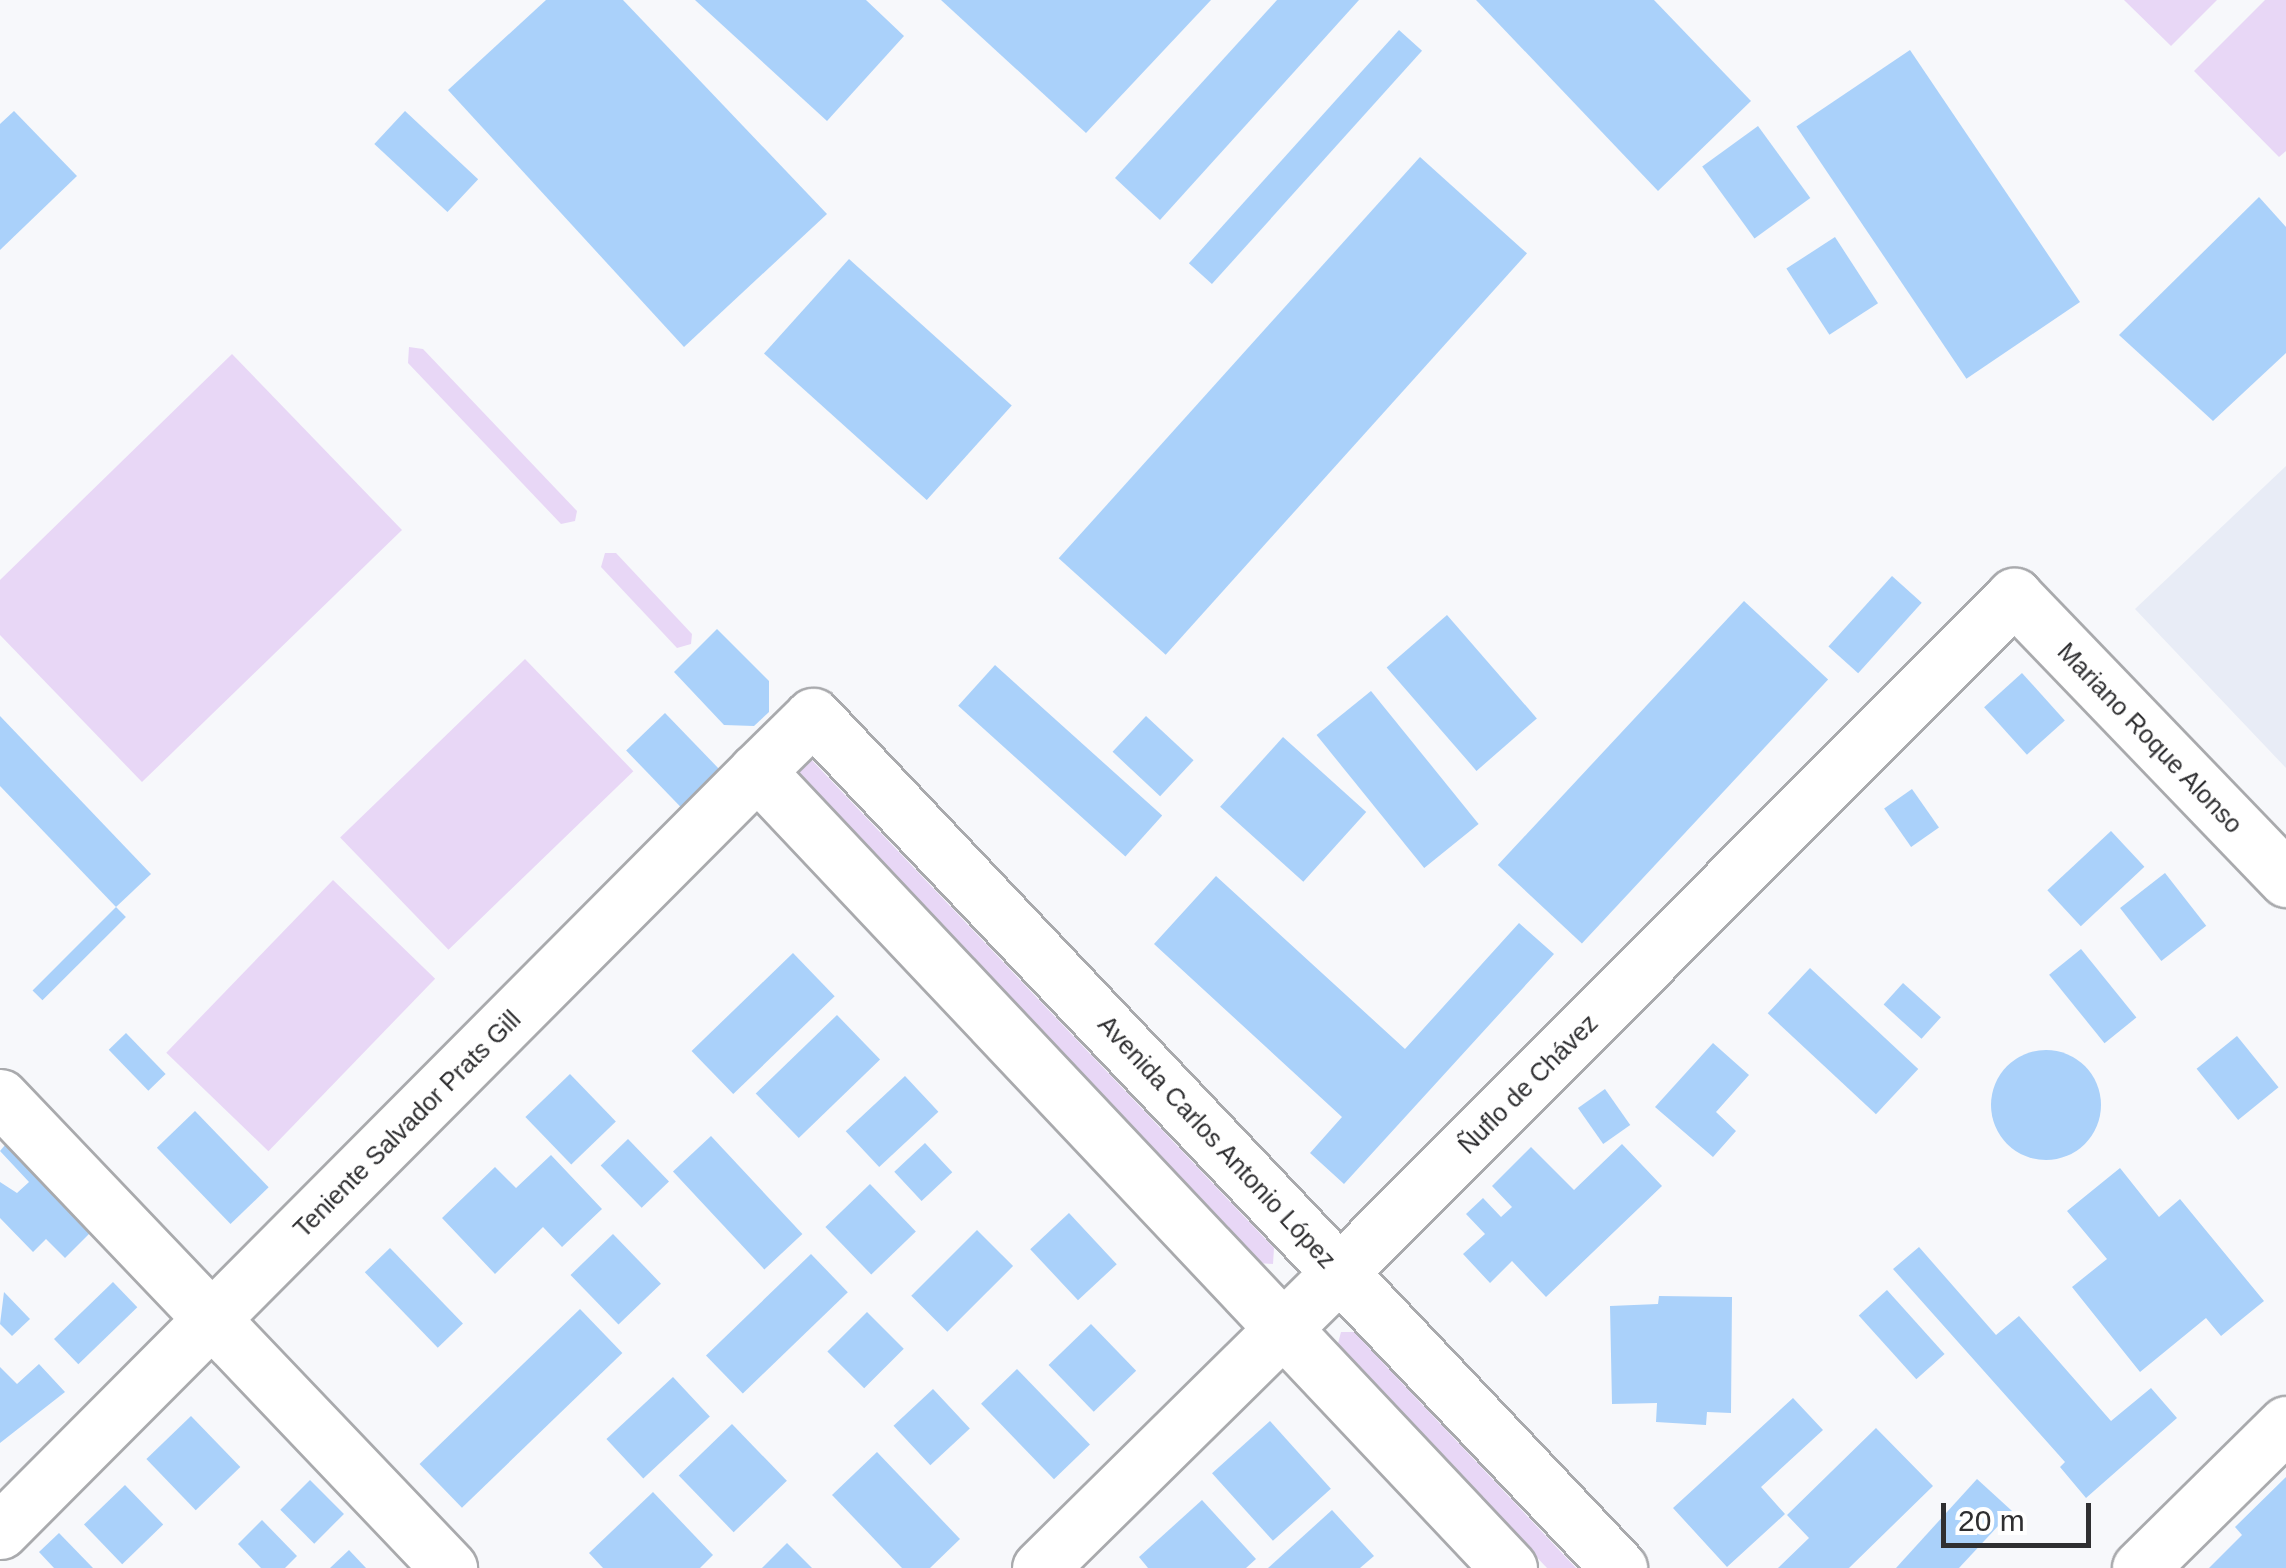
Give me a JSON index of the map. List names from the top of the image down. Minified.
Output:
{"streets":{"street":["Mariano Roque Alonso","Ñuflo de Chávez","Teniente Salvador Prats Gill","Avenida Carlos Antonio López"]},"crossings":[["Mariano Roque Alonso","Ñuflo de Chávez"],["Ñuflo de Chávez","Avenida Carlos Antonio López"],["Teniente Salvador Prats Gill","Avenida Carlos Antonio López"]],"scale_bar":"20 m"}
